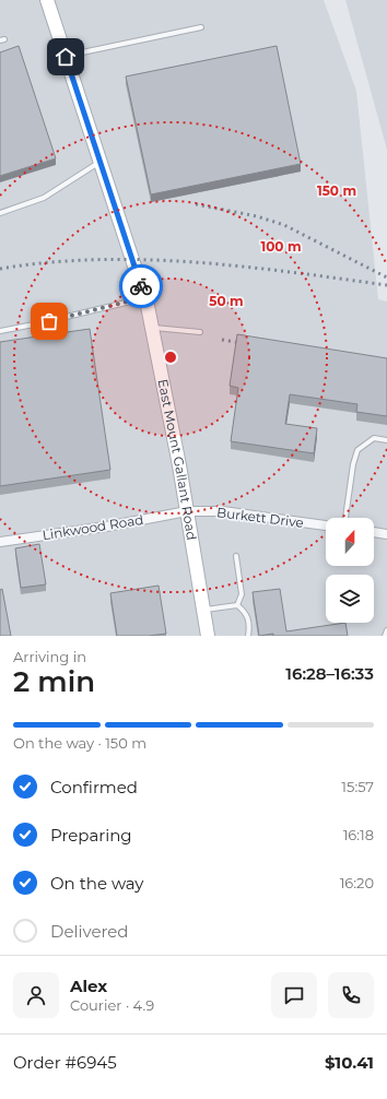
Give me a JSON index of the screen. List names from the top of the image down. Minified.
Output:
{"streets":{"street":["East Mount Gallant Road","Burkett Drive","Linkwood Road"]},"crossings":[["East Mount Gallant Road","Burkett Drive"],["East Mount Gallant Road","Linkwood Road"],["Burkett Drive","Linkwood Road"]],"north":"top","page":{"heading":["2 min","Arriving in","16:28–16:33"],"panel":["Alex","Courier · 4.9","Order #6945","$10.41"],"bar":"On the way · 150 m","list":[["Confirmed","15:57"],["Preparing","16:18"],["On the way","16:20"],"Delivered"]},"rings":["150 m","100 m","50 m"]}
